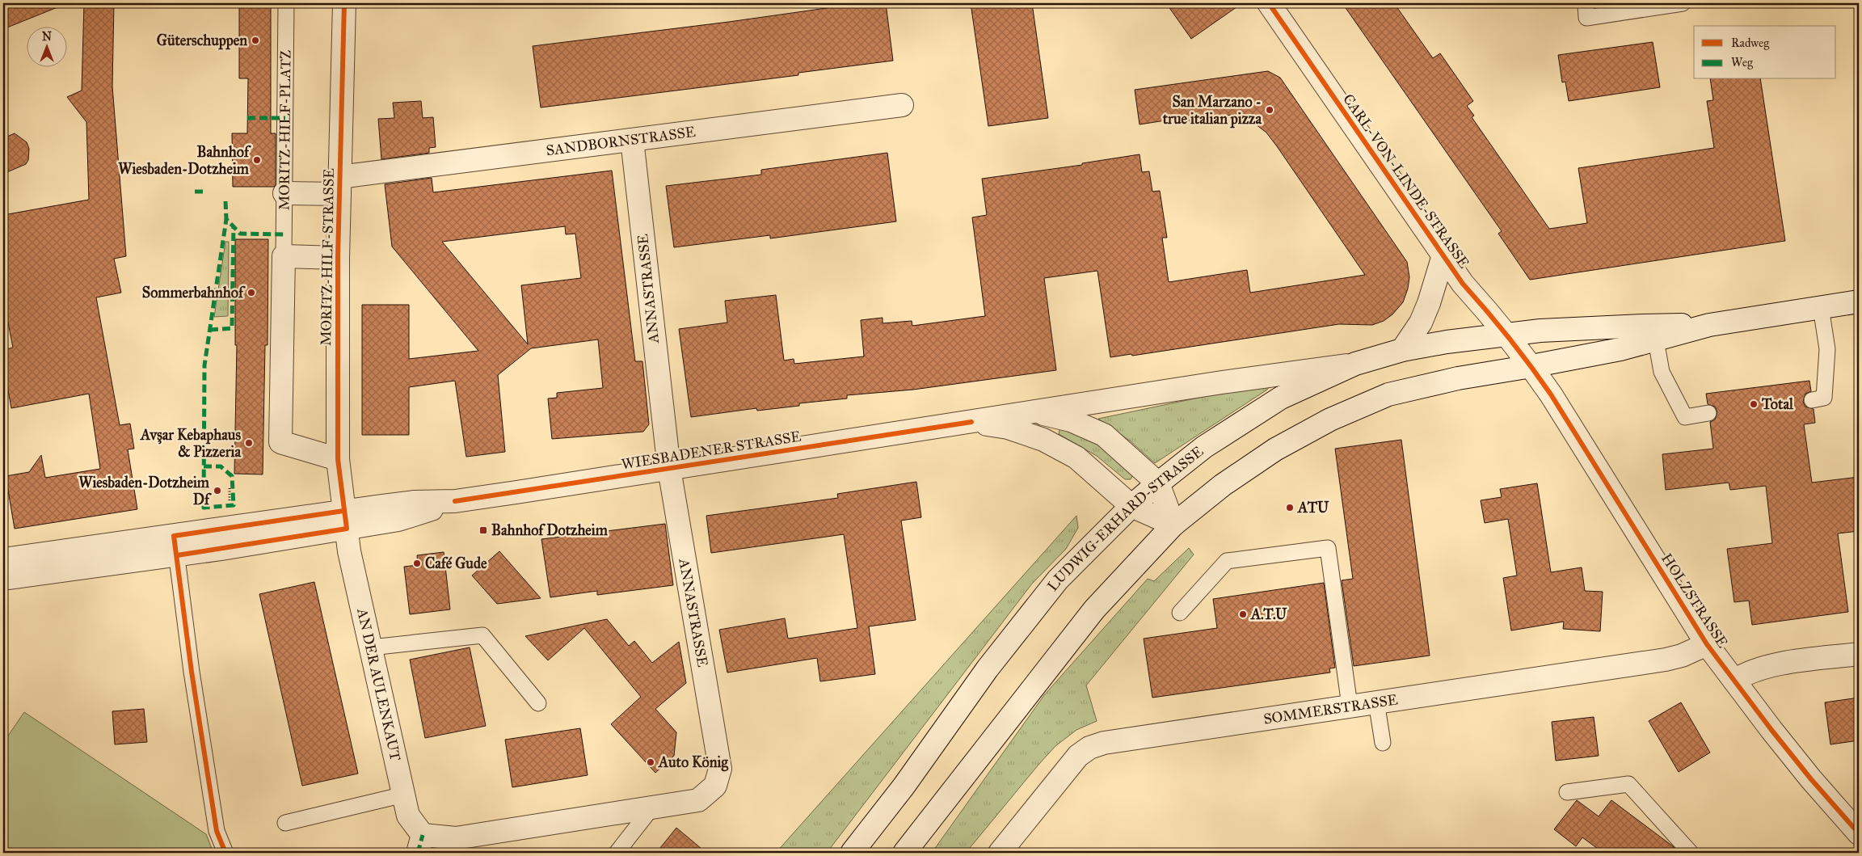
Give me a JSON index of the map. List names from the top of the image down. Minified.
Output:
{"streets":{"street":["SANDBORNSTRASSE","CARL-VON-LINDE-STRASSE","MORITZ-HILF-STRASSE","ANNASTRASSE","WIESBADENER STRASSE","LUDWIG-ERHARD-STRASSE","HOLZSTRASSE","AN DER AULENKAUT","SOMMERSTRASSE"],"lane":["MORITZ-HILF-PLATZ"]},"crossings":[["MORITZ-HILF-PLATZ","MORITZ-HILF-STRASSE"],["SANDBORNSTRASSE","MORITZ-HILF-STRASSE"],["SANDBORNSTRASSE","ANNASTRASSE"],["CARL-VON-LINDE-STRASSE","LUDWIG-ERHARD-STRASSE"],["CARL-VON-LINDE-STRASSE","HOLZSTRASSE"],["MORITZ-HILF-STRASSE","WIESBADENER STRASSE"],["MORITZ-HILF-STRASSE","AN DER AULENKAUT"],["ANNASTRASSE","WIESBADENER STRASSE"],["ANNASTRASSE","AN DER AULENKAUT"],["WIESBADENER STRASSE","LUDWIG-ERHARD-STRASSE"],["WIESBADENER STRASSE","AN DER AULENKAUT"],["HOLZSTRASSE","SOMMERSTRASSE"]],"places":{"other":["Güterschuppen","San Marzano - true italian pizza","Bahnhof Wiesbaden-Dotzheim","Sommerbahnhof","Total","Avşar Kebaphaus & Pizzeria","Wiesbaden-Dotzheim Df","ATU","Café Gude","A.T.U","Auto König"],"transit":["Bahnhof Dotzheim"]},"legend":["Radweg","Weg"],"north":"top"}
